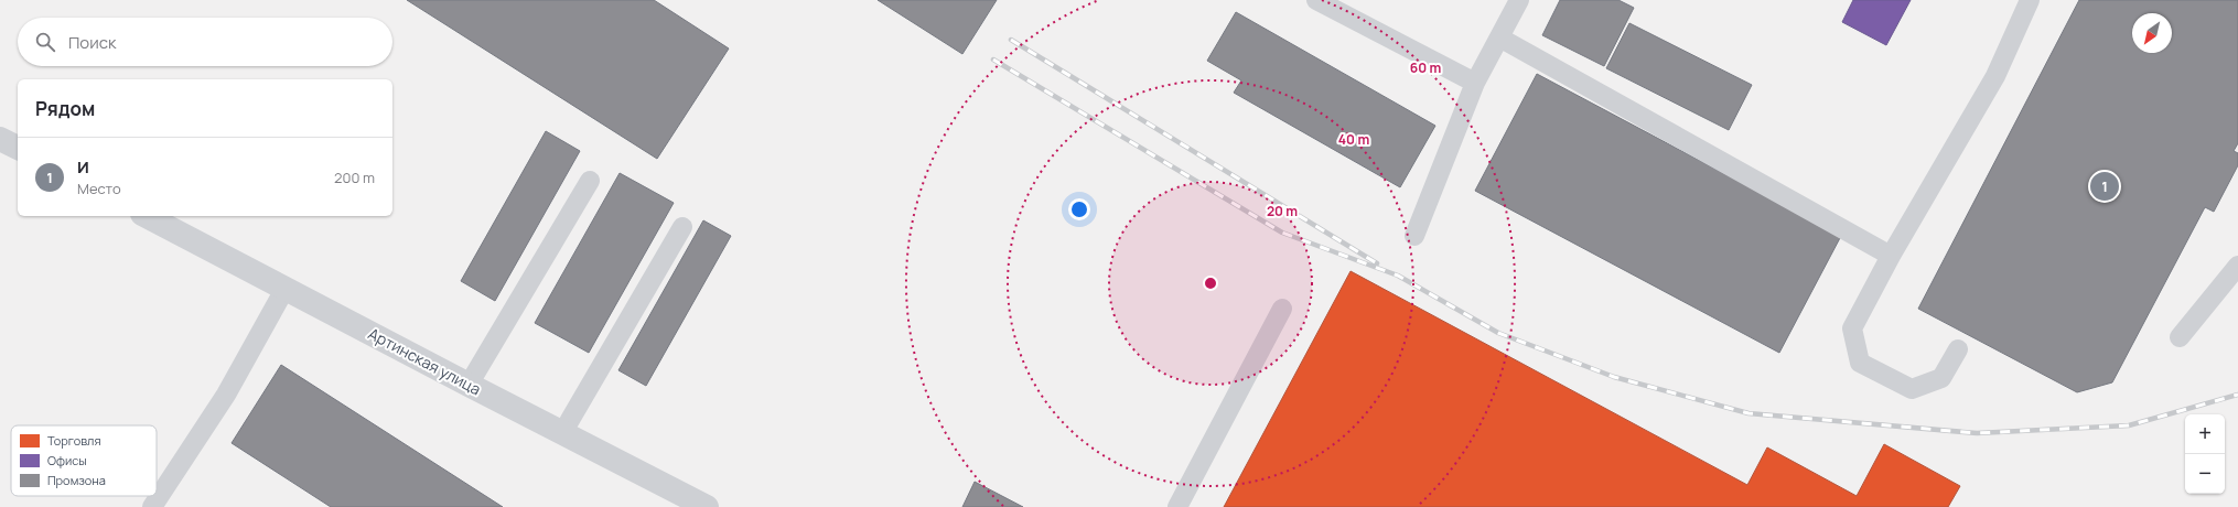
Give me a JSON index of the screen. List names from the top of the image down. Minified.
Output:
{"streets":{"street":["Артинская улица"]},"legend":["Торговля","Офисы","Промзона"],"north":"bottom left","page":{"search":"Поиск","heading":"Рядом","list":[{"mark":"1","name":"И","note":"Место","value":"200 m"}],"pins":"1","map_buttons":["+","−"]},"rings":["60 m","40 m","20 m"]}
